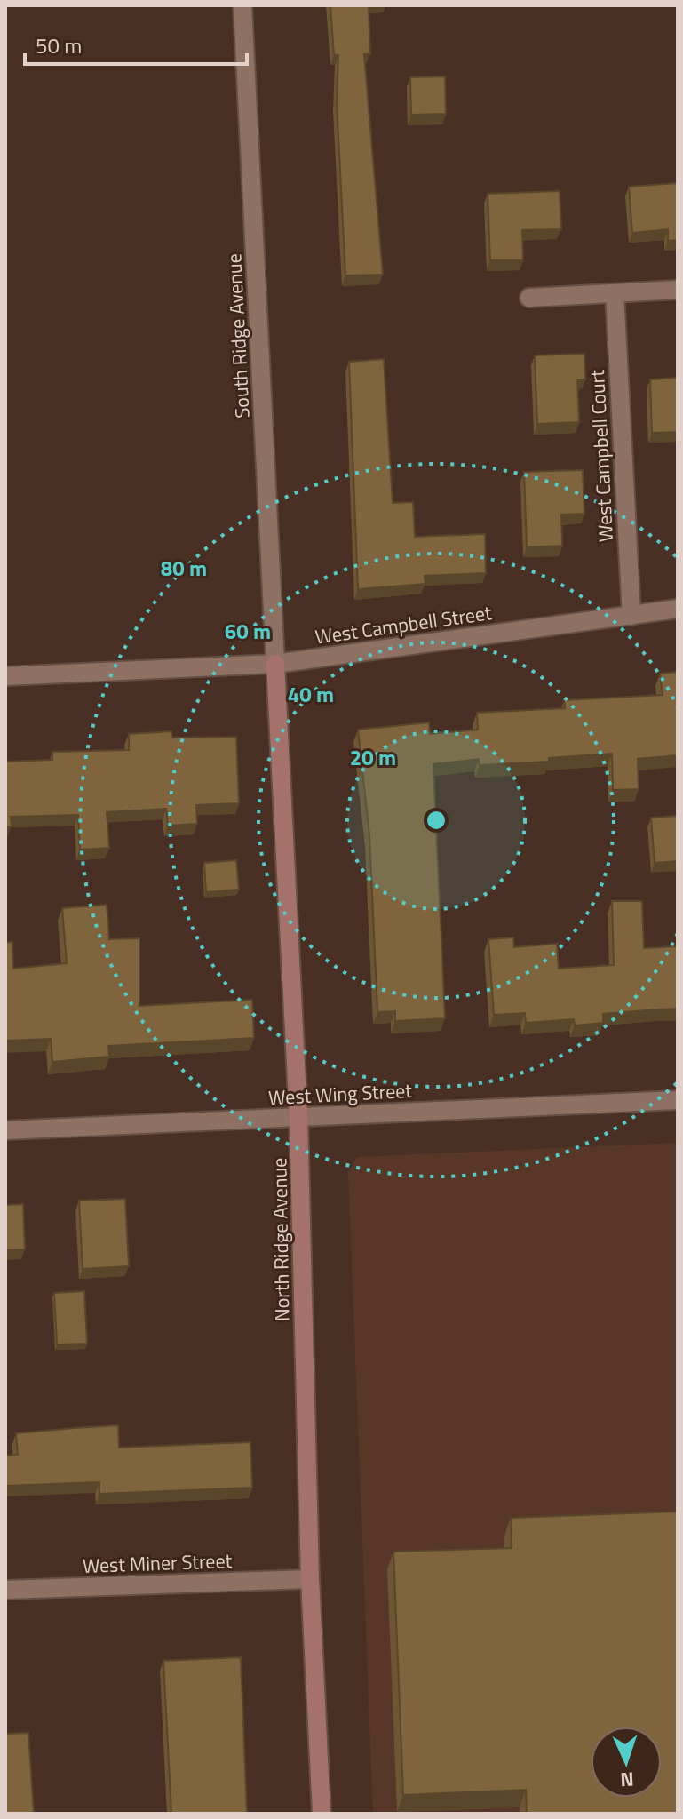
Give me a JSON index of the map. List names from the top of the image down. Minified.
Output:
{"streets":{"street":["South Ridge Avenue","West Campbell Court","West Campbell Street","West Wing Street","North Ridge Avenue","West Miner Street"]},"crossings":[["South Ridge Avenue","West Campbell Street"],["South Ridge Avenue","North Ridge Avenue"],["West Campbell Court","West Campbell Street"],["West Campbell Street","North Ridge Avenue"],["West Wing Street","North Ridge Avenue"],["North Ridge Avenue","West Miner Street"]],"scale_bar":"50 m","north":"bottom","rings":["80 m","60 m","40 m","20 m"]}
